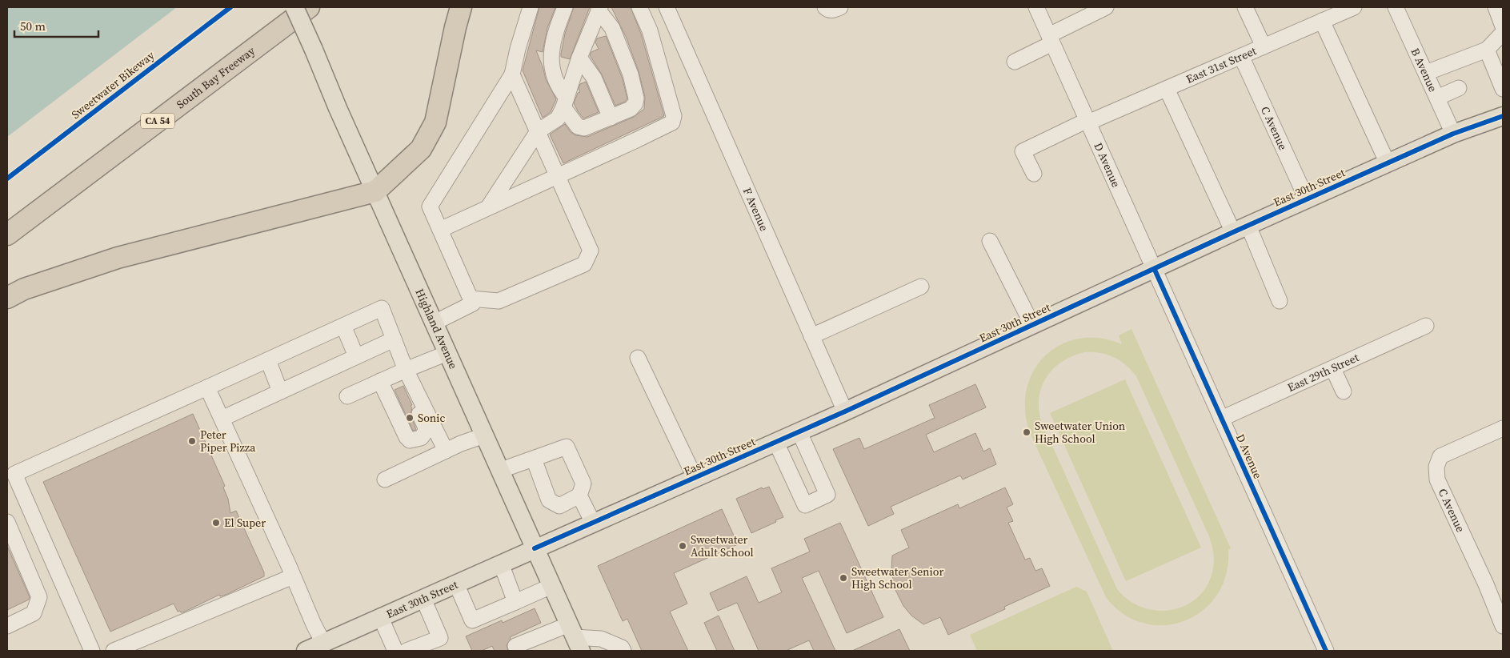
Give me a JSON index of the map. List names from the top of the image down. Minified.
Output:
{"streets":{"highway":["South Bay Freeway","CA 54"],"main road":["East 30th Street","Highland Avenue"],"street":["East 31st Street","B Avenue","C Avenue","D Avenue","F Avenue","East 29th Street"],"cycle path":["Sweetwater Bikeway"]},"crossings":[["East 31st Street","C Avenue"],["East 31st Street","D Avenue"],["B Avenue","East 30th Street"],["C Avenue","East 30th Street"],["D Avenue","East 30th Street"],["D Avenue","East 29th Street"],["East 30th Street","F Avenue"],["East 30th Street","Highland Avenue"]],"places":["Sonic","Sweetwater Union High School","Peter Piper Pizza","El Super","Sweetwater Adult School","Sweetwater Senior High School"],"scale_bar":"50 m"}
